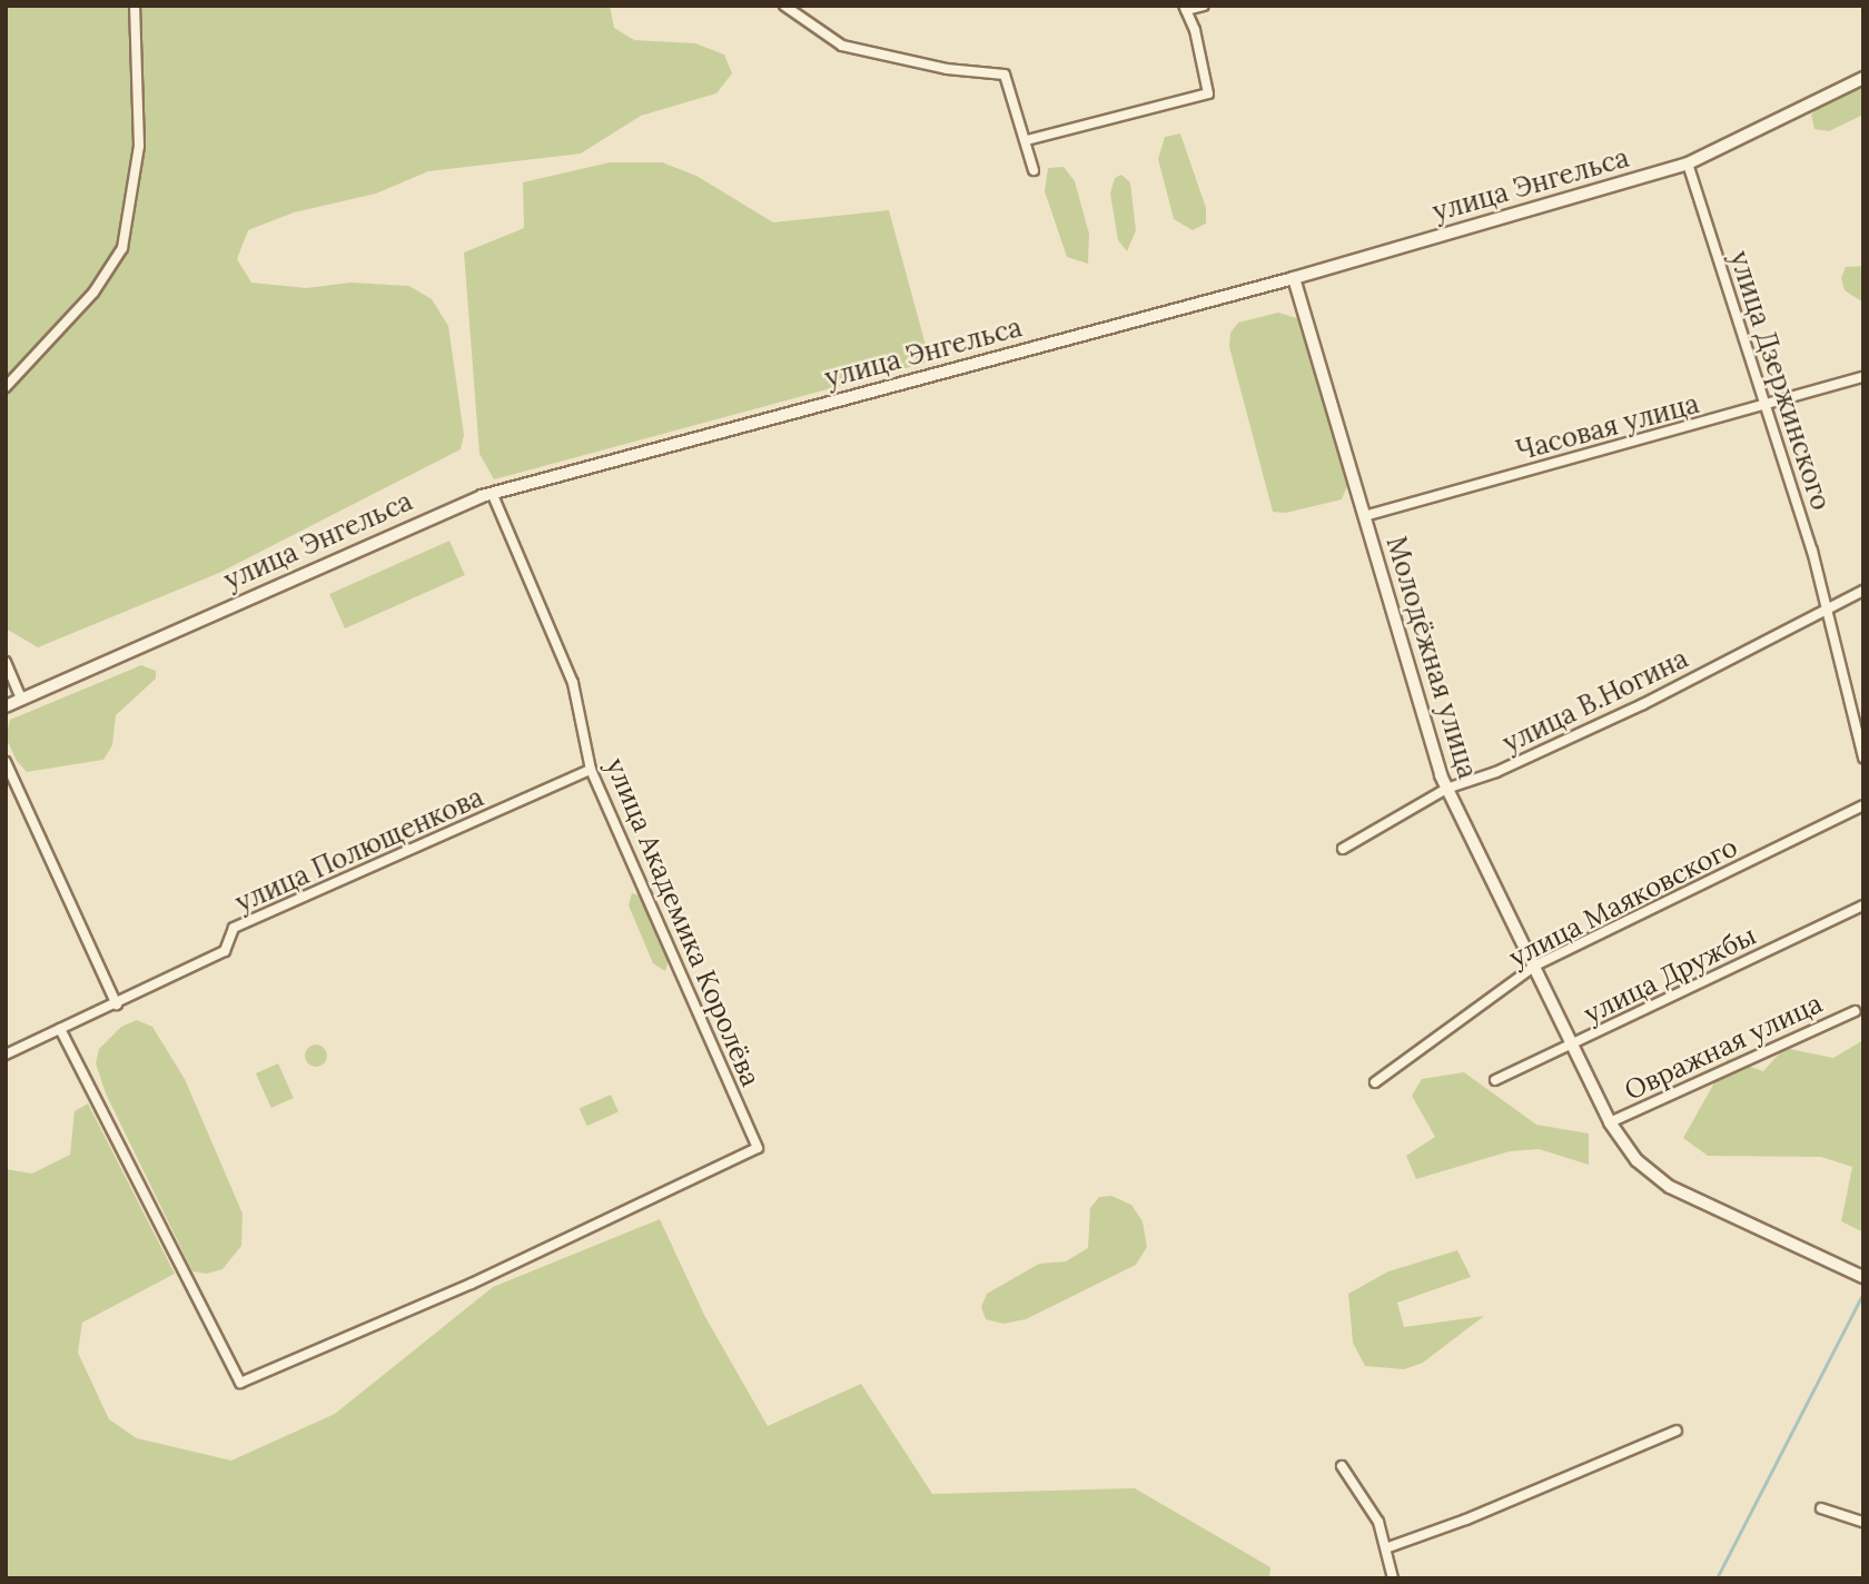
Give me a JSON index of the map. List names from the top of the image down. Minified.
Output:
{"streets":{"main road":["улица Энгельса","Молодёжная улица"],"street":["улица Дзержинского","Часовая улица","улица В.Ногина","улица Полющенкова","улица Маяковского","улица Академика Королёва","улица Дружбы","Овражная улица"]},"crossings":[["улица Энгельса","улица Дзержинского"],["улица Энгельса","Молодёжная улица"],["улица Энгельса","улица Академика Королёва"],["улица Дзержинского","Часовая улица"],["улица Дзержинского","улица В.Ногина"],["Часовая улица","Молодёжная улица"],["Молодёжная улица","улица В.Ногина"],["Молодёжная улица","улица Маяковского"],["Молодёжная улица","улица Дружбы"],["Молодёжная улица","Овражная улица"],["улица Полющенкова","улица Академика Королёва"]]}
